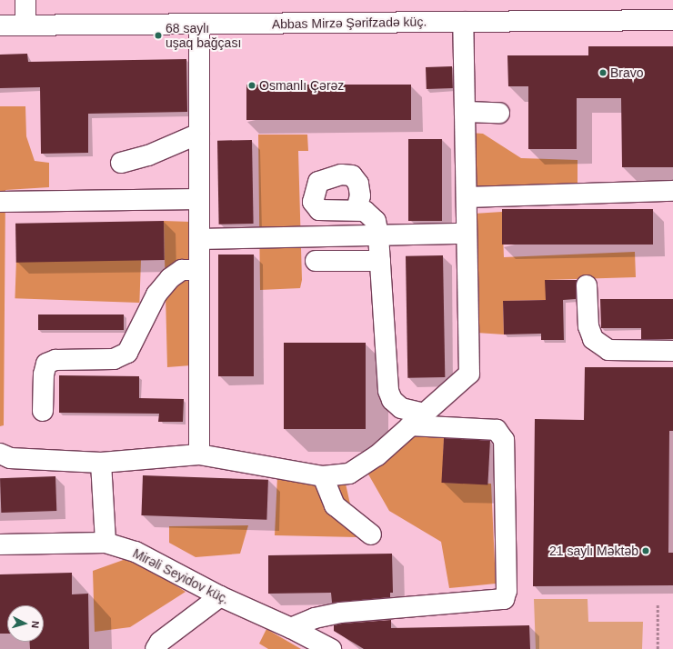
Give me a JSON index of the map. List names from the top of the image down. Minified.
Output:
{"streets":{"main road":["Abbas Mirzə Şərifzadə küç.","Mirəli Seyidov küç."]},"places":["68 saylı uşaq bağçası","Bravo","Osmanlı Çərəz","21 saylı Məktəb"],"north":"right"}
